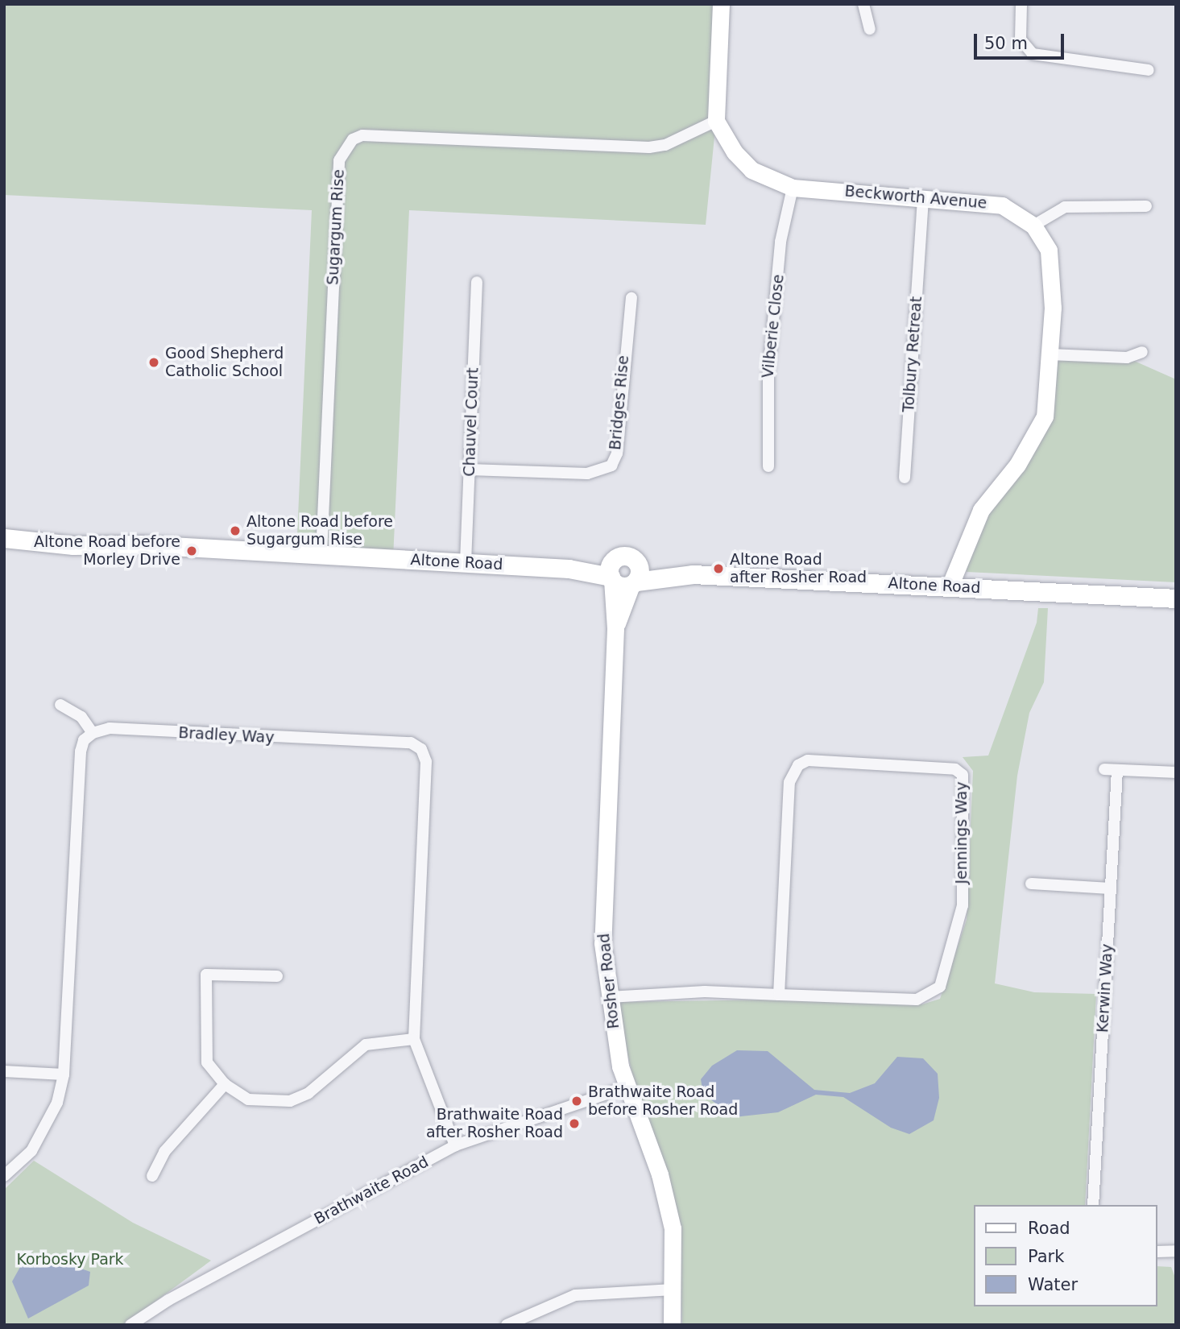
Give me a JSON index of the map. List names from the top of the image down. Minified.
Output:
{"streets":{"main road":["Altone Road"],"street":["Beckworth Avenue","Sugargum Rise","Vilberie Close","Tolbury Retreat","Bridges Rise","Chauvel Court","Bradley Way","Jennings Way","Rosher Road","Kerwin Way","Brathwaite Road"]},"crossings":[["Beckworth Avenue","Sugargum Rise"],["Beckworth Avenue","Vilberie Close"],["Beckworth Avenue","Tolbury Retreat"],["Beckworth Avenue","Altone Road"],["Sugargum Rise","Altone Road"],["Bridges Rise","Chauvel Court"],["Chauvel Court","Altone Road"],["Altone Road","Rosher Road"],["Bradley Way","Brathwaite Road"],["Jennings Way","Rosher Road"],["Rosher Road","Brathwaite Road"]],"parks":["Korbosky Park"],"places":["Good Shepherd Catholic School","Altone Road before Sugargum Rise","Altone Road before Morley Drive","Altone Road after Rosher Road","Brathwaite Road before Rosher Road","Brathwaite Road after Rosher Road"],"legend":["Road","Park","Water"],"scale_bar":"50 m"}
